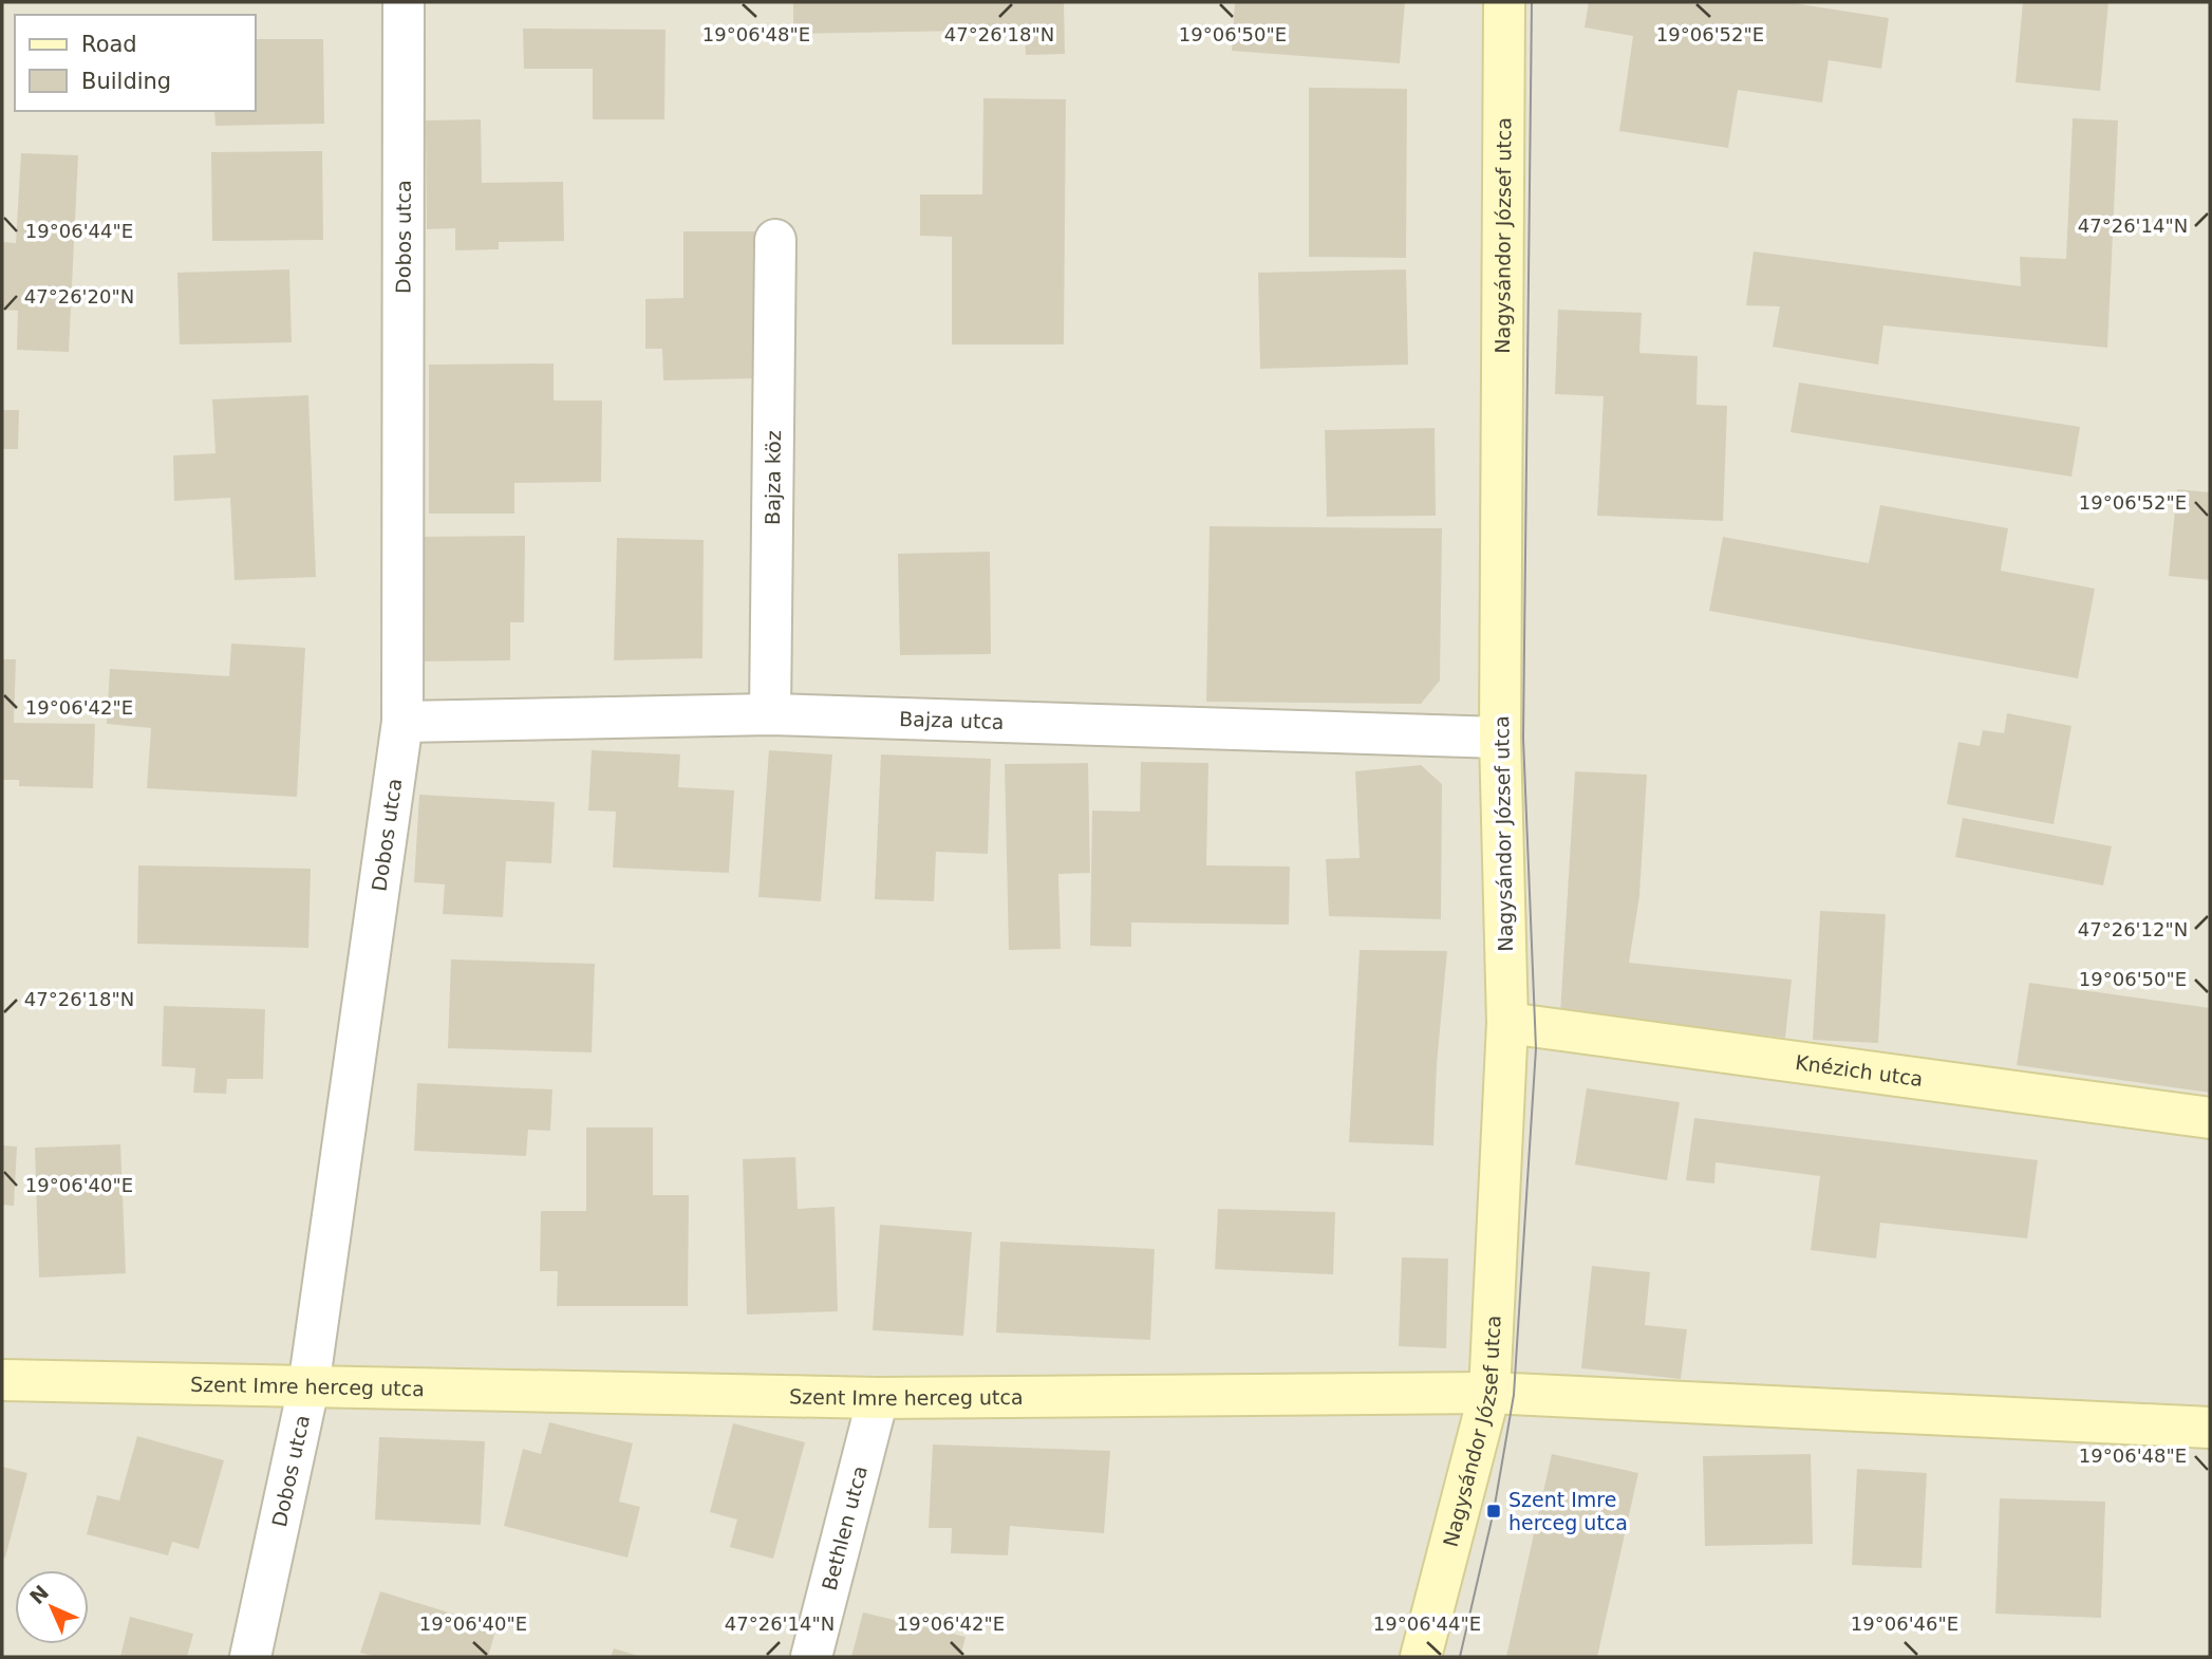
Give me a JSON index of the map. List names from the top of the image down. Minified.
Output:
{"streets":{"street":["Nagysándor József utca","Dobos utca","Bajza köz","Bajza utca","Knézich utca","Szent Imre herceg utca","Bethlen utca"]},"crossings":[["Nagysándor József utca","Bajza utca"],["Nagysándor József utca","Knézich utca"],["Nagysándor József utca","Szent Imre herceg utca"],["Dobos utca","Bajza utca"],["Dobos utca","Szent Imre herceg utca"],["Bajza köz","Bajza utca"],["Szent Imre herceg utca","Bethlen utca"]],"places":{"transit":["Szent Imre herceg utca"]},"legend":["Road","Building"],"north":"top left","coordinates":["19°06'48\"E","19°06'50\"E","19°06'52\"E","47°26'18\"N","47°26'14\"N","19°06'44\"E","47°26'20\"N","19°06'42\"E","47°26'12\"N","19°06'40\"E","19°06'46\"E"]}
